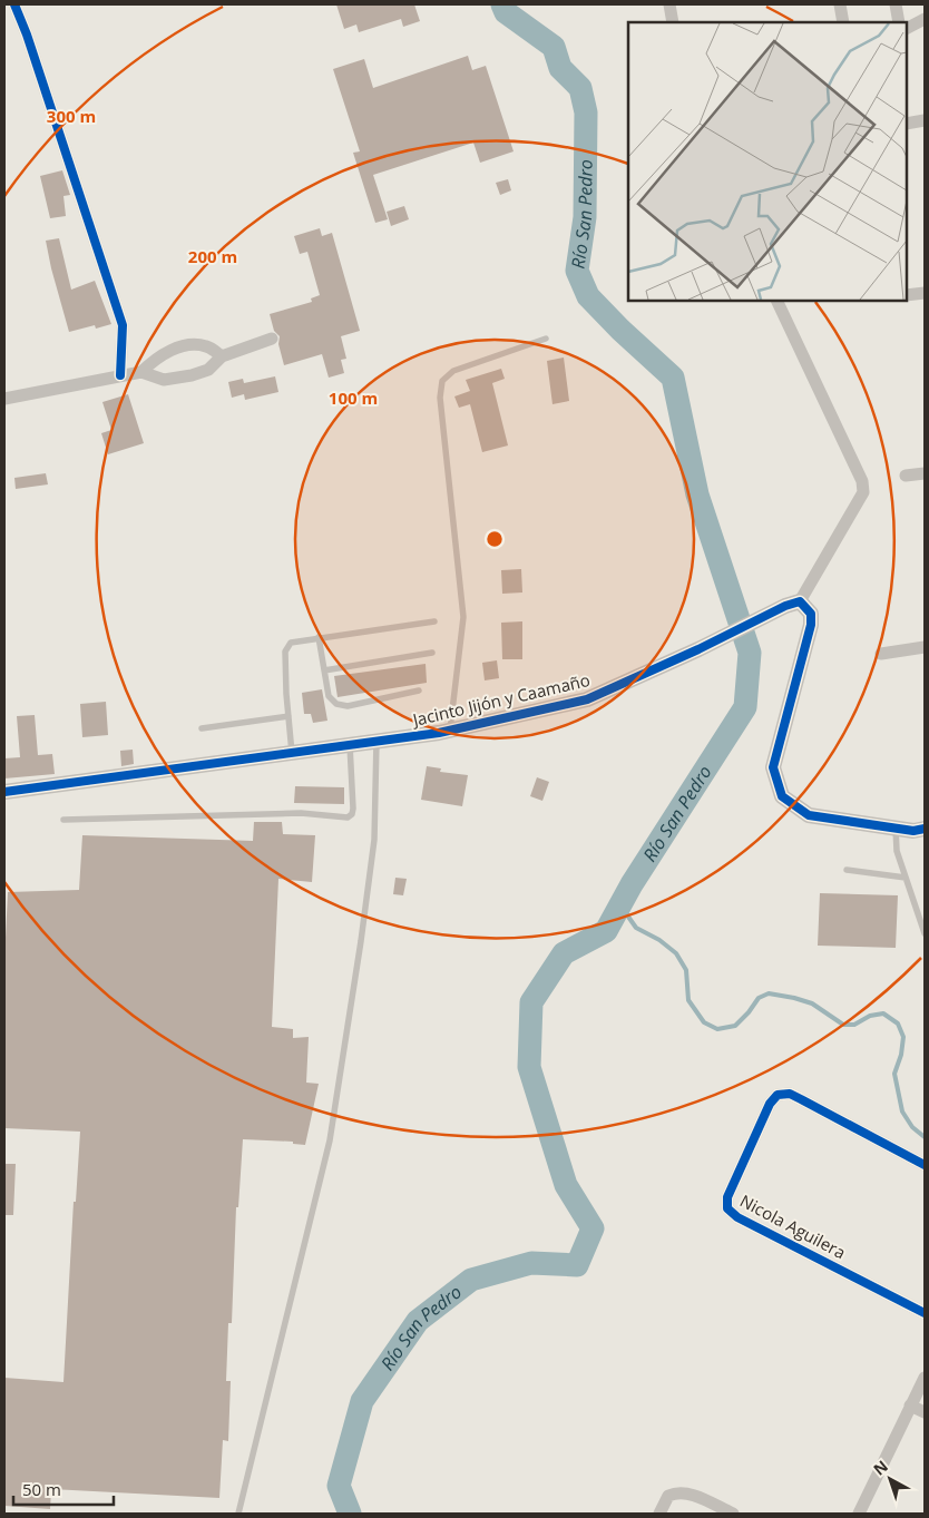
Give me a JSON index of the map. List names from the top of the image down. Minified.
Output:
{"streets":{"street":["Jacinto Jijón y Caamaño","Nicola Aguilera"]},"water":["Río San Pedro"],"scale_bar":"50 m","north":"top left","rings":["300 m","200 m","100 m"]}
